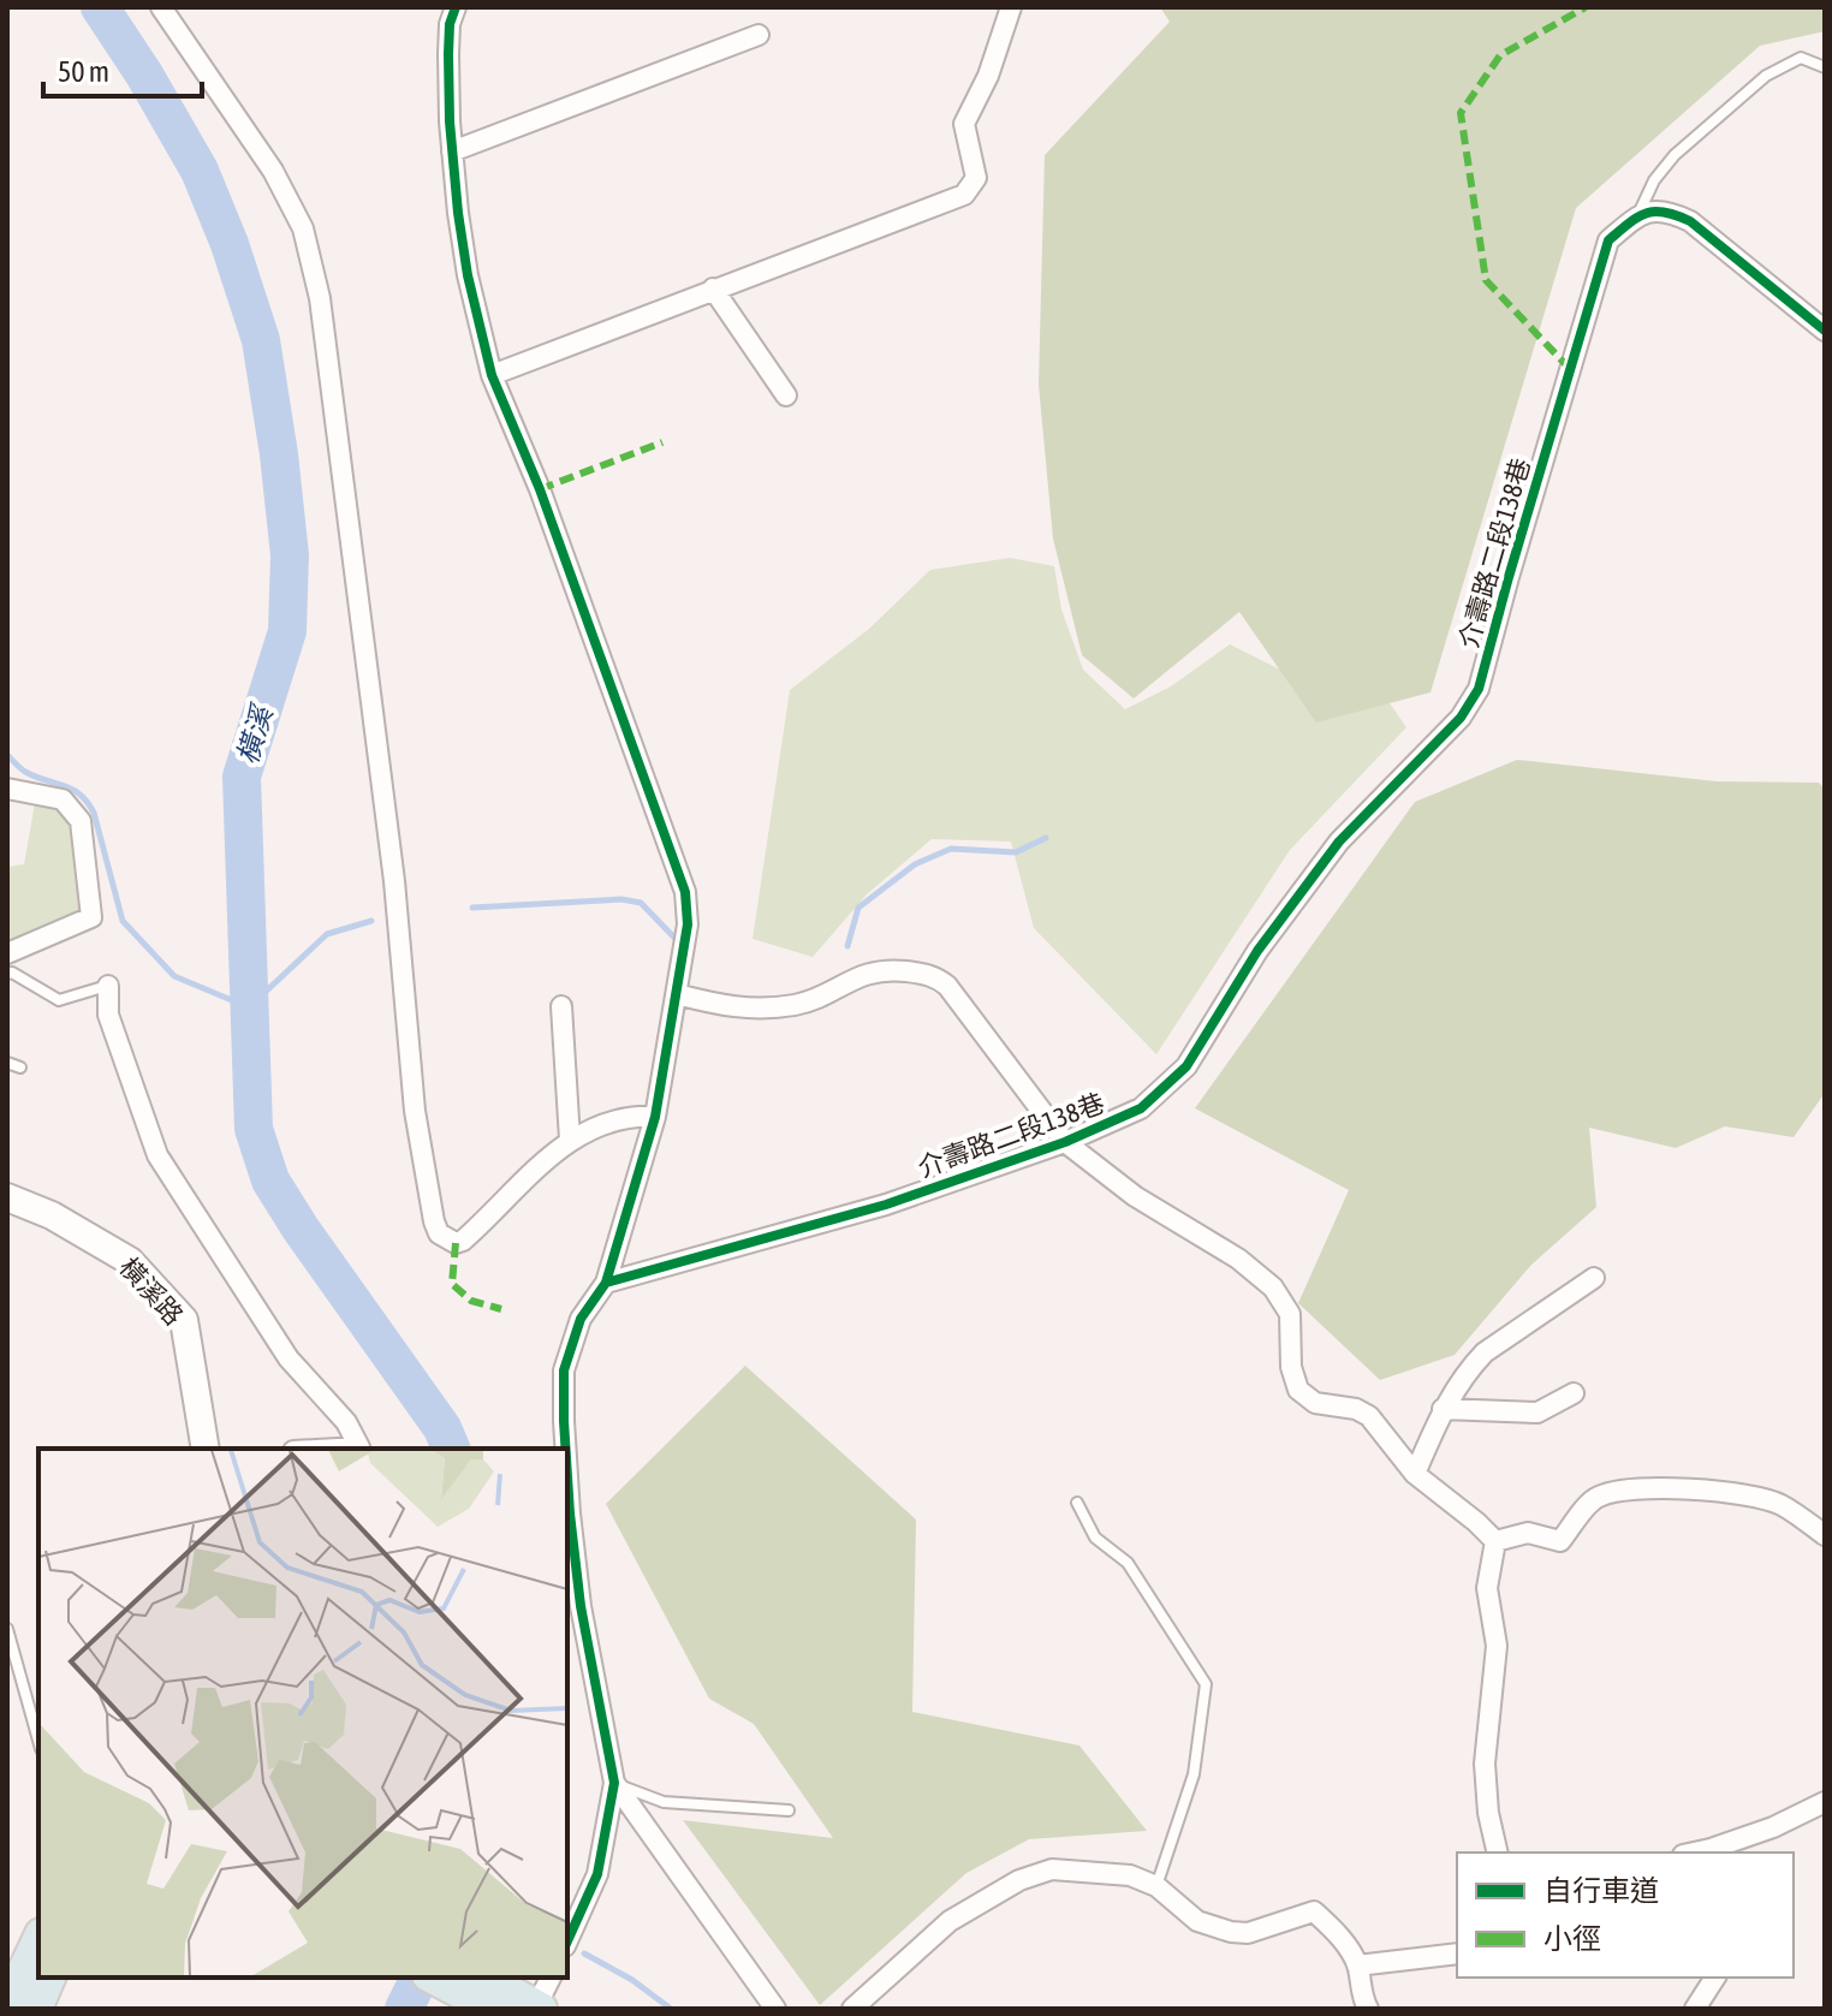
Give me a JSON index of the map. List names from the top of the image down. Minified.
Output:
{"streets":{"main road":["橫溪路"],"street":["介壽路二段138巷"]},"water":["橫溪"],"legend":["自行車道","小徑"],"scale_bar":"50 m"}
